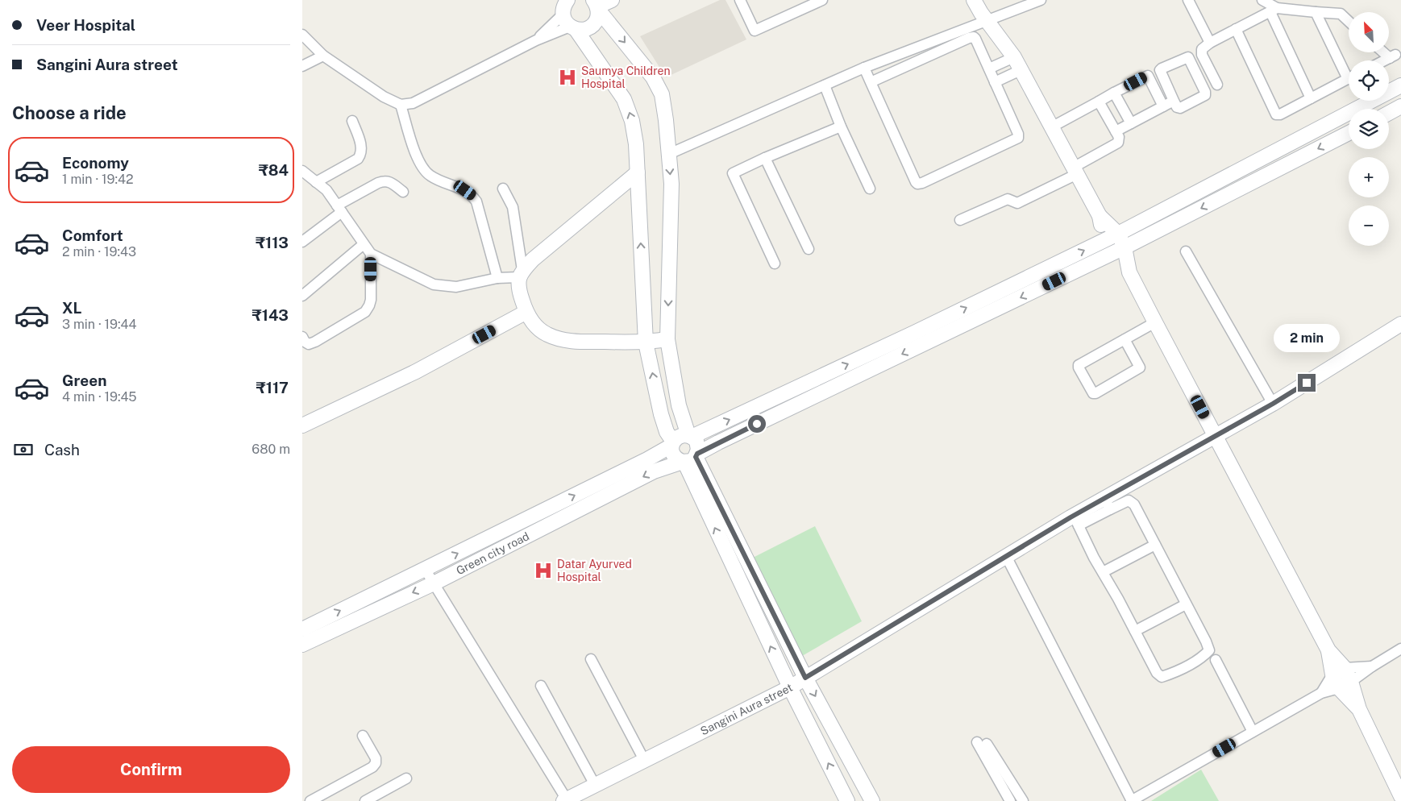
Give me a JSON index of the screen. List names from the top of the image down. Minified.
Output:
{"streets":{"street":["Green city road","Sangini Aura street"]},"places":{"hospital":["Saumya Children Hospital","Datar Ayurved Hospital"]},"north":"top left","page":{"banner":["Veer Hospital","Sangini Aura street"],"map_buttons":["+","−"],"heading":"Choose a ride","list":[{"name":"Economy","note":"1 min · 19:42","value":"₹84"},{"name":"Comfort","note":"2 min · 19:43","value":"₹113"},{"name":"XL","note":"3 min · 19:44","value":"₹143"},{"name":"Green","note":"4 min · 19:45","value":"₹117"}],"bubble":"2 min","pay":["Cash","680 m"],"buttons":"Confirm"}}
